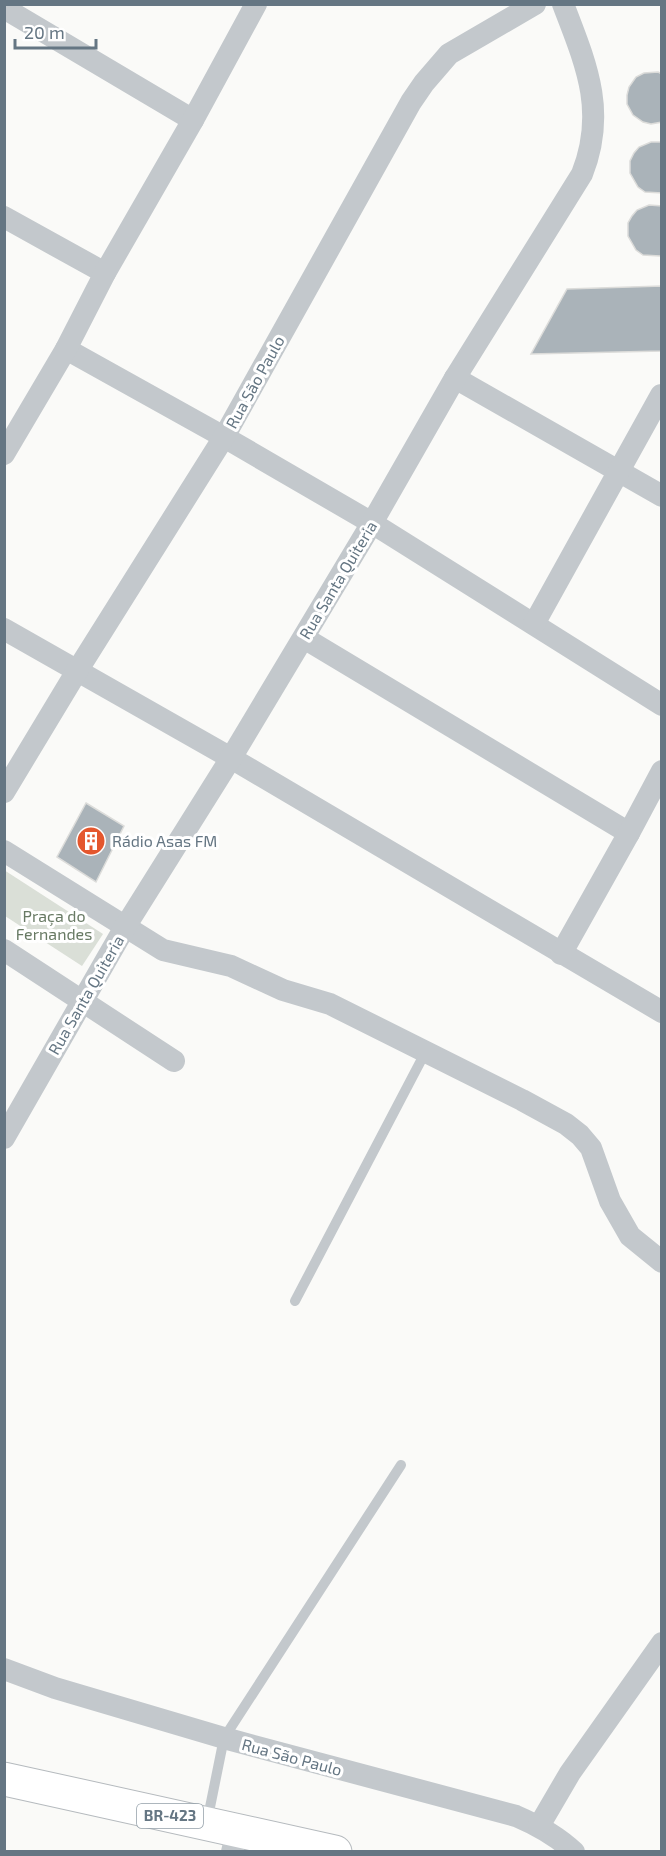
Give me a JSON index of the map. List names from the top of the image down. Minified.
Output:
{"streets":{"main road":["BR-423"],"street":["Rua São Paulo","Rua Santa Quiteria"]},"parks":["Praça do Fernandes"],"places":{"building":["Rádio Asas FM"]},"scale_bar":"20 m"}
